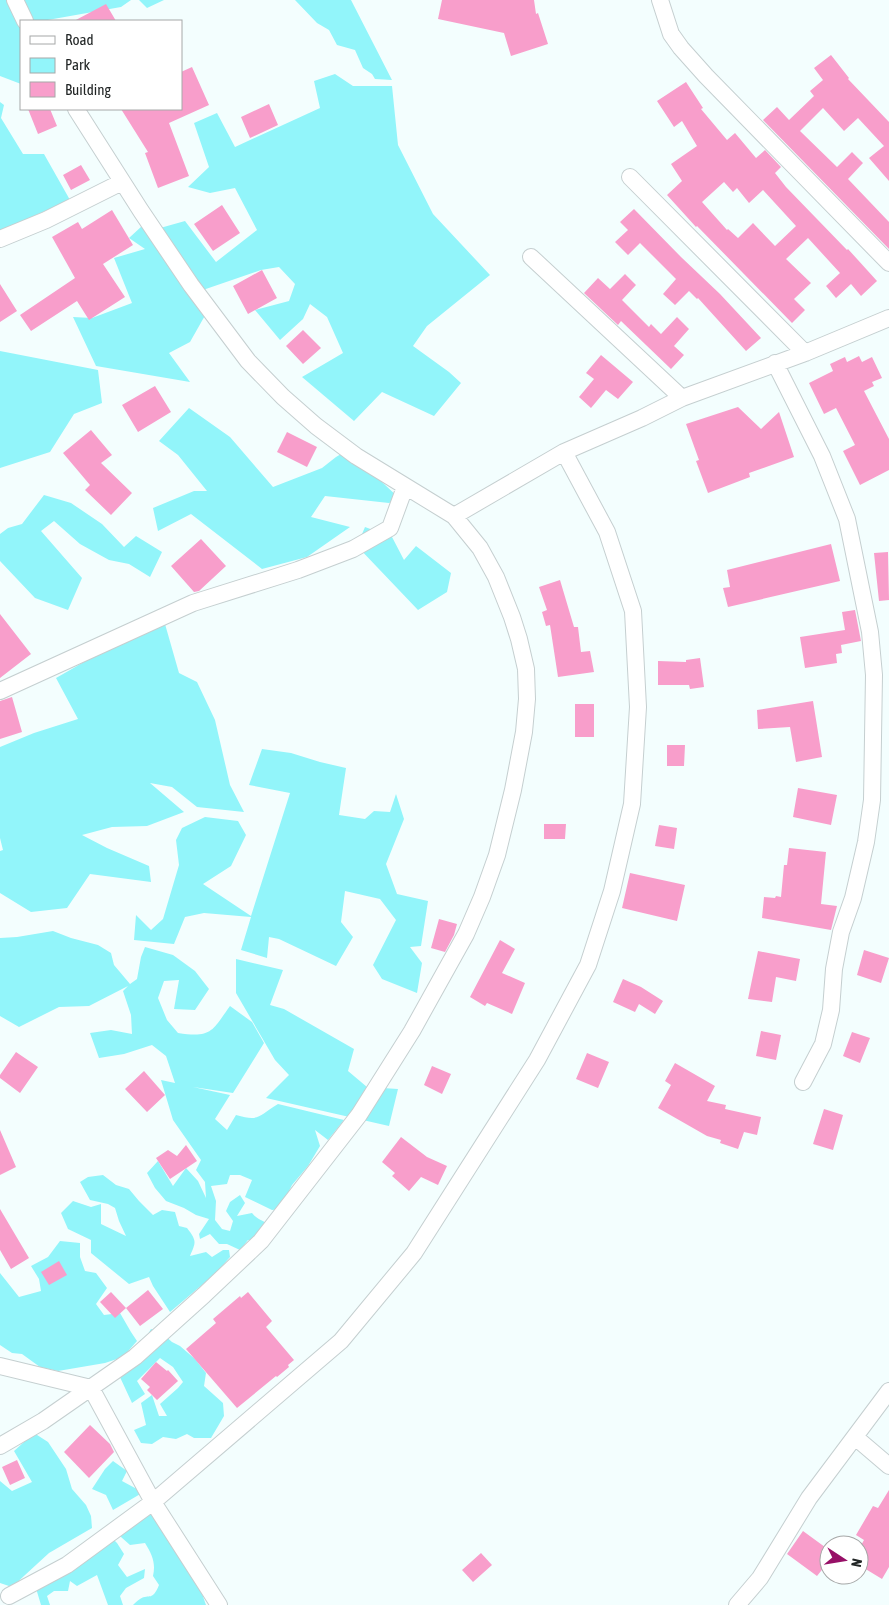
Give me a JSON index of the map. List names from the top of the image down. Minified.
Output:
{"legend":["Road","Park","Building"],"north":"right"}
